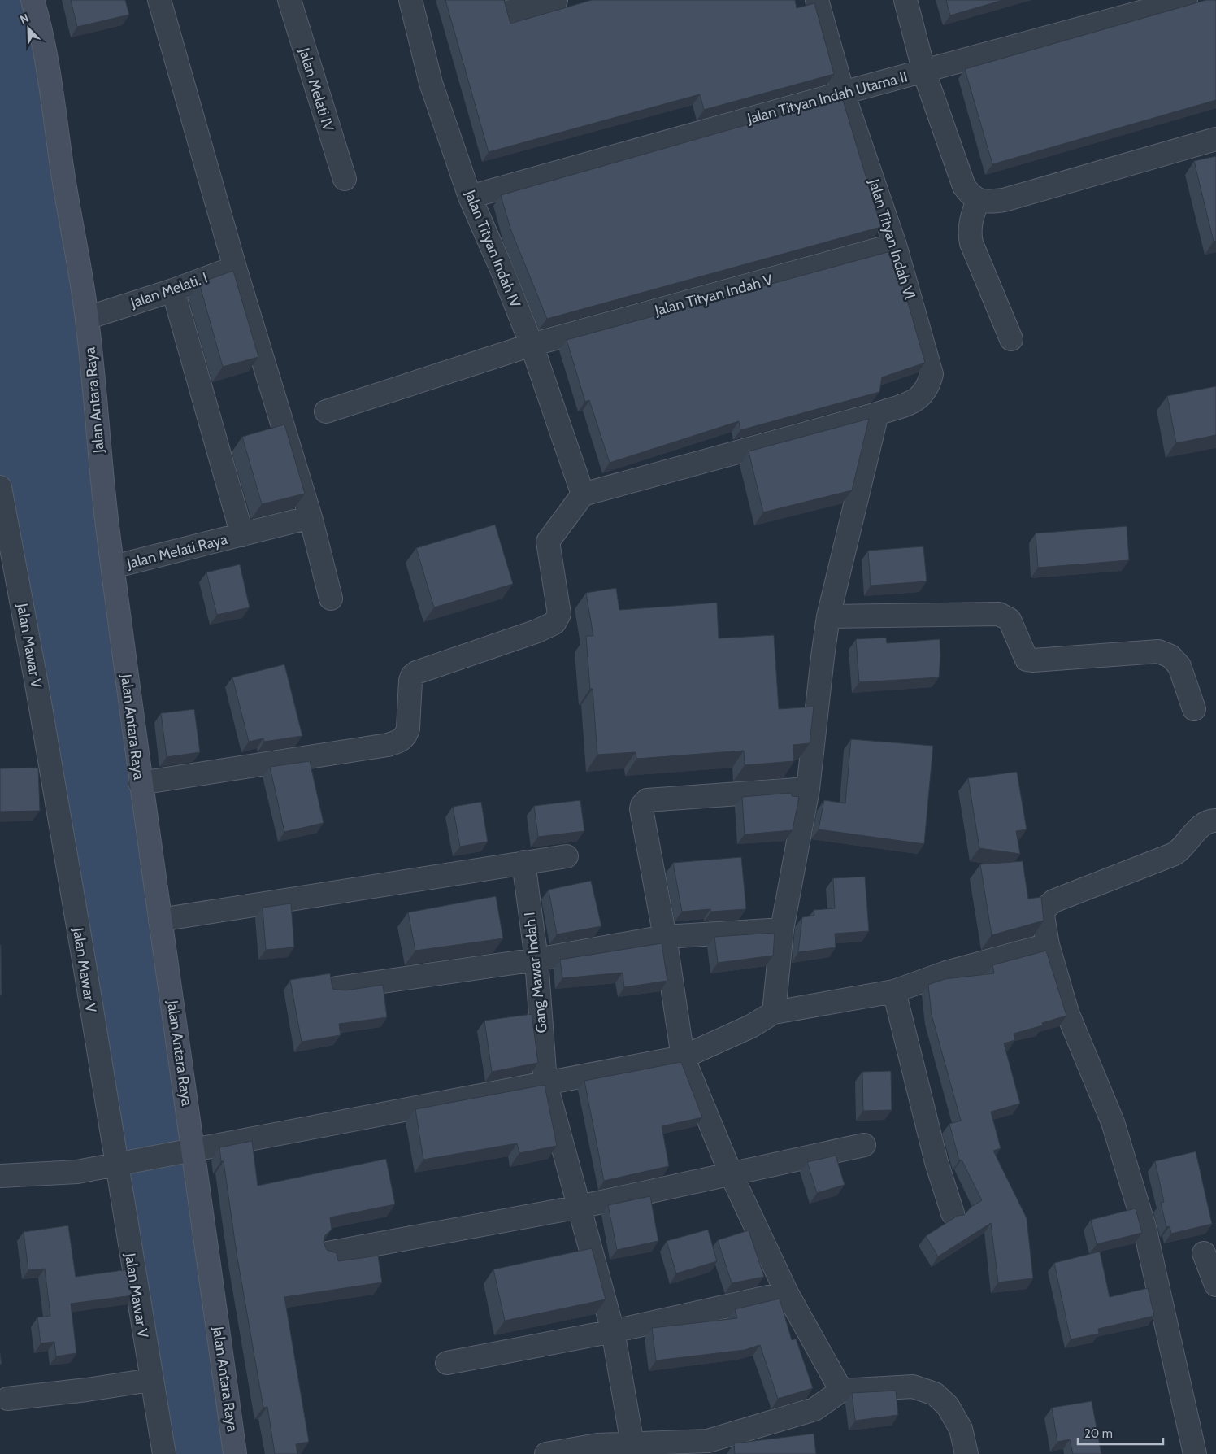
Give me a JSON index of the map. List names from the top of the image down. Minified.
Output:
{"streets":{"street":["Jalan Melati IV","Jalan Tityan Indah Utama II","Jalan Tityan Indah Vl","Jalan Tityan Indah IV","Jalan Melati. I","Jalan Tityan Indah V","Jalan Antara Raya","Jalan Melati.Raya","Jalan Mawar V","Gang Mawar Indah I"]},"crossings":[["Jalan Tityan Indah Utama II","Jalan Tityan Indah Vl"],["Jalan Tityan Indah Utama II","Jalan Tityan Indah IV"],["Jalan Tityan Indah Vl","Jalan Tityan Indah V"],["Jalan Tityan Indah IV","Jalan Tityan Indah V"],["Jalan Melati. I","Jalan Antara Raya"],["Jalan Antara Raya","Jalan Melati.Raya"]],"scale_bar":"20 m","north":"top left"}
